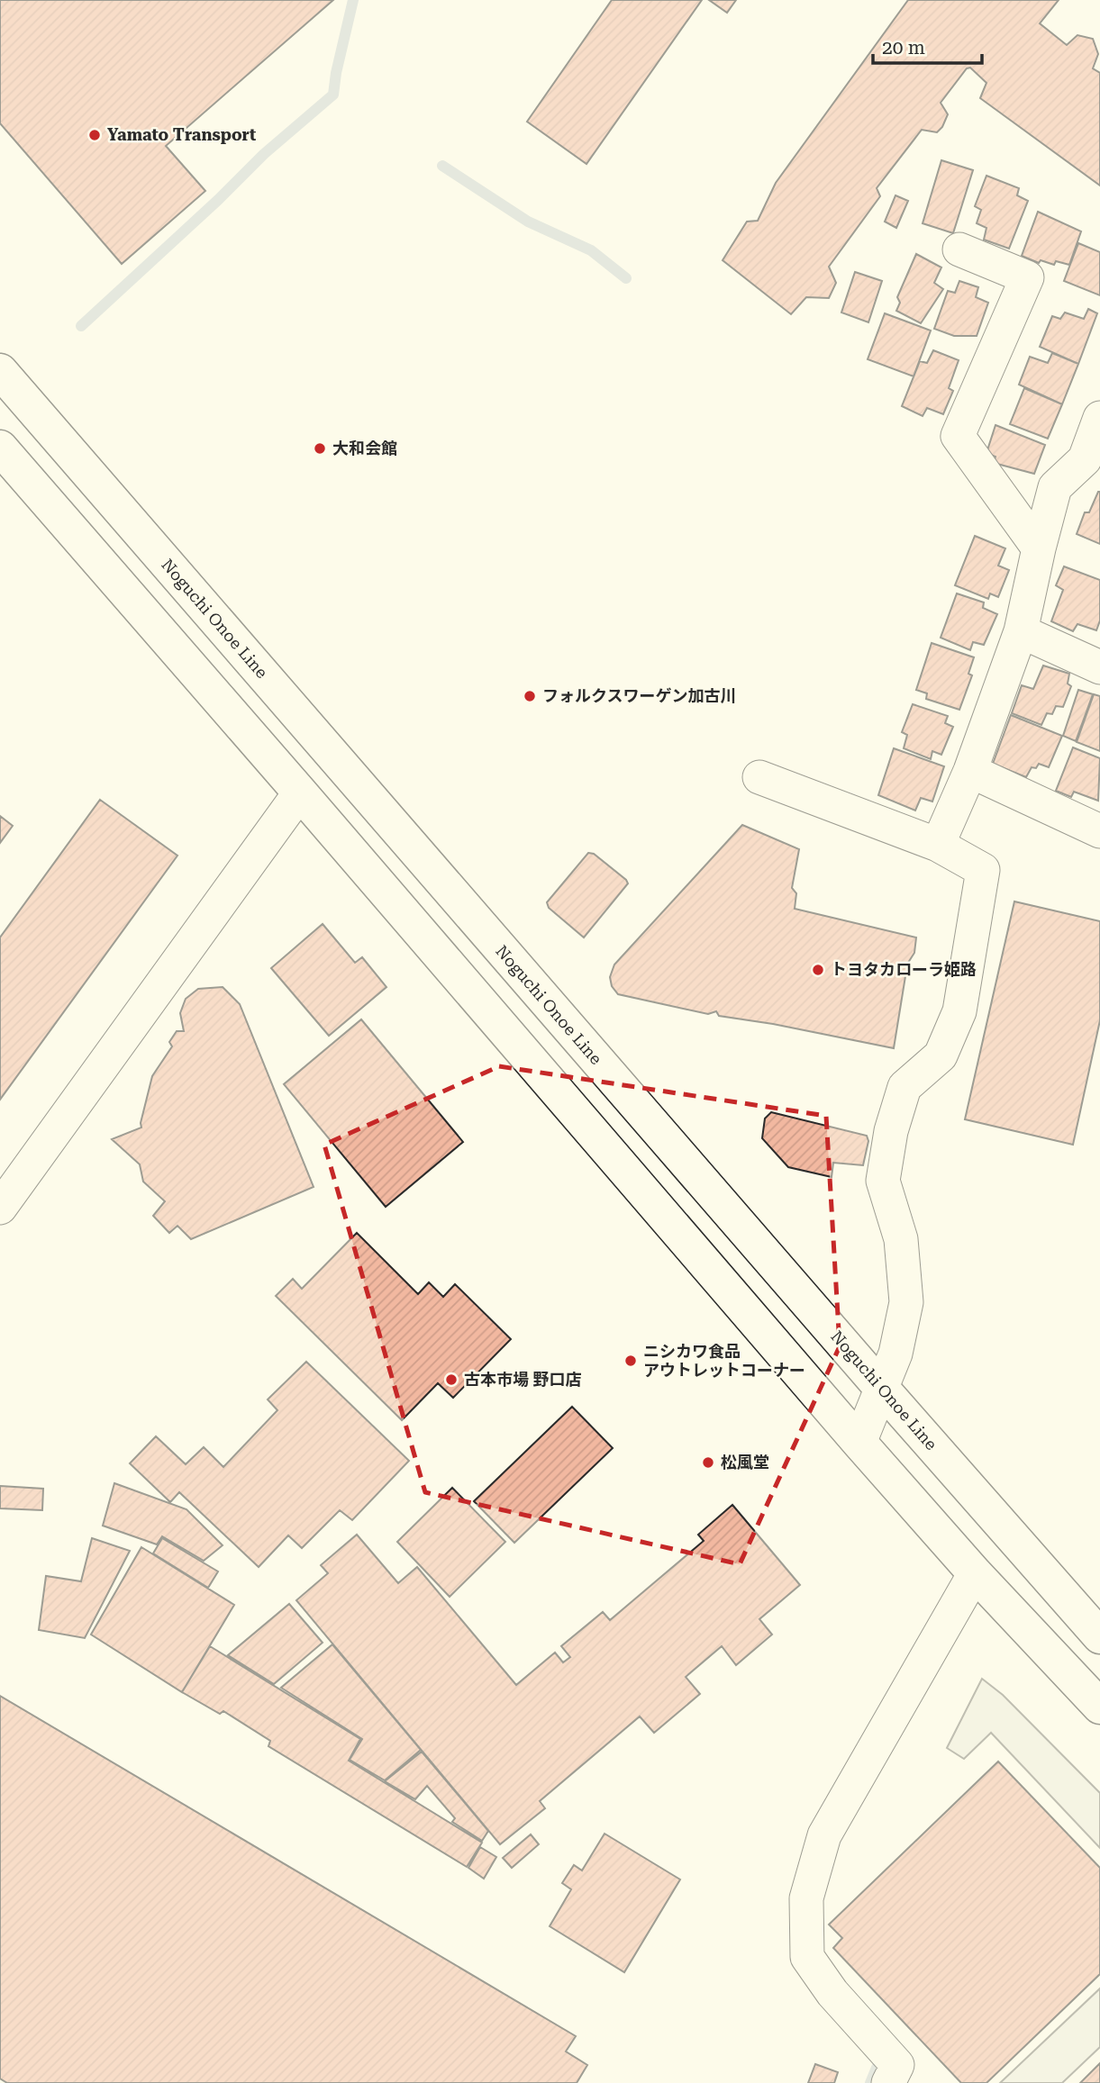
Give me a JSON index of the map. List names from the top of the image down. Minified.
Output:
{"streets":{"main road":["Noguchi Onoe Line"]},"places":["Yamato Transport","大和会館","フォルクスワーゲン加古川","トヨタカローラ姫路","ニシカワ食品 アウトレットコーナー","古本市場 野口店","松風堂"],"scale_bar":"20 m"}
